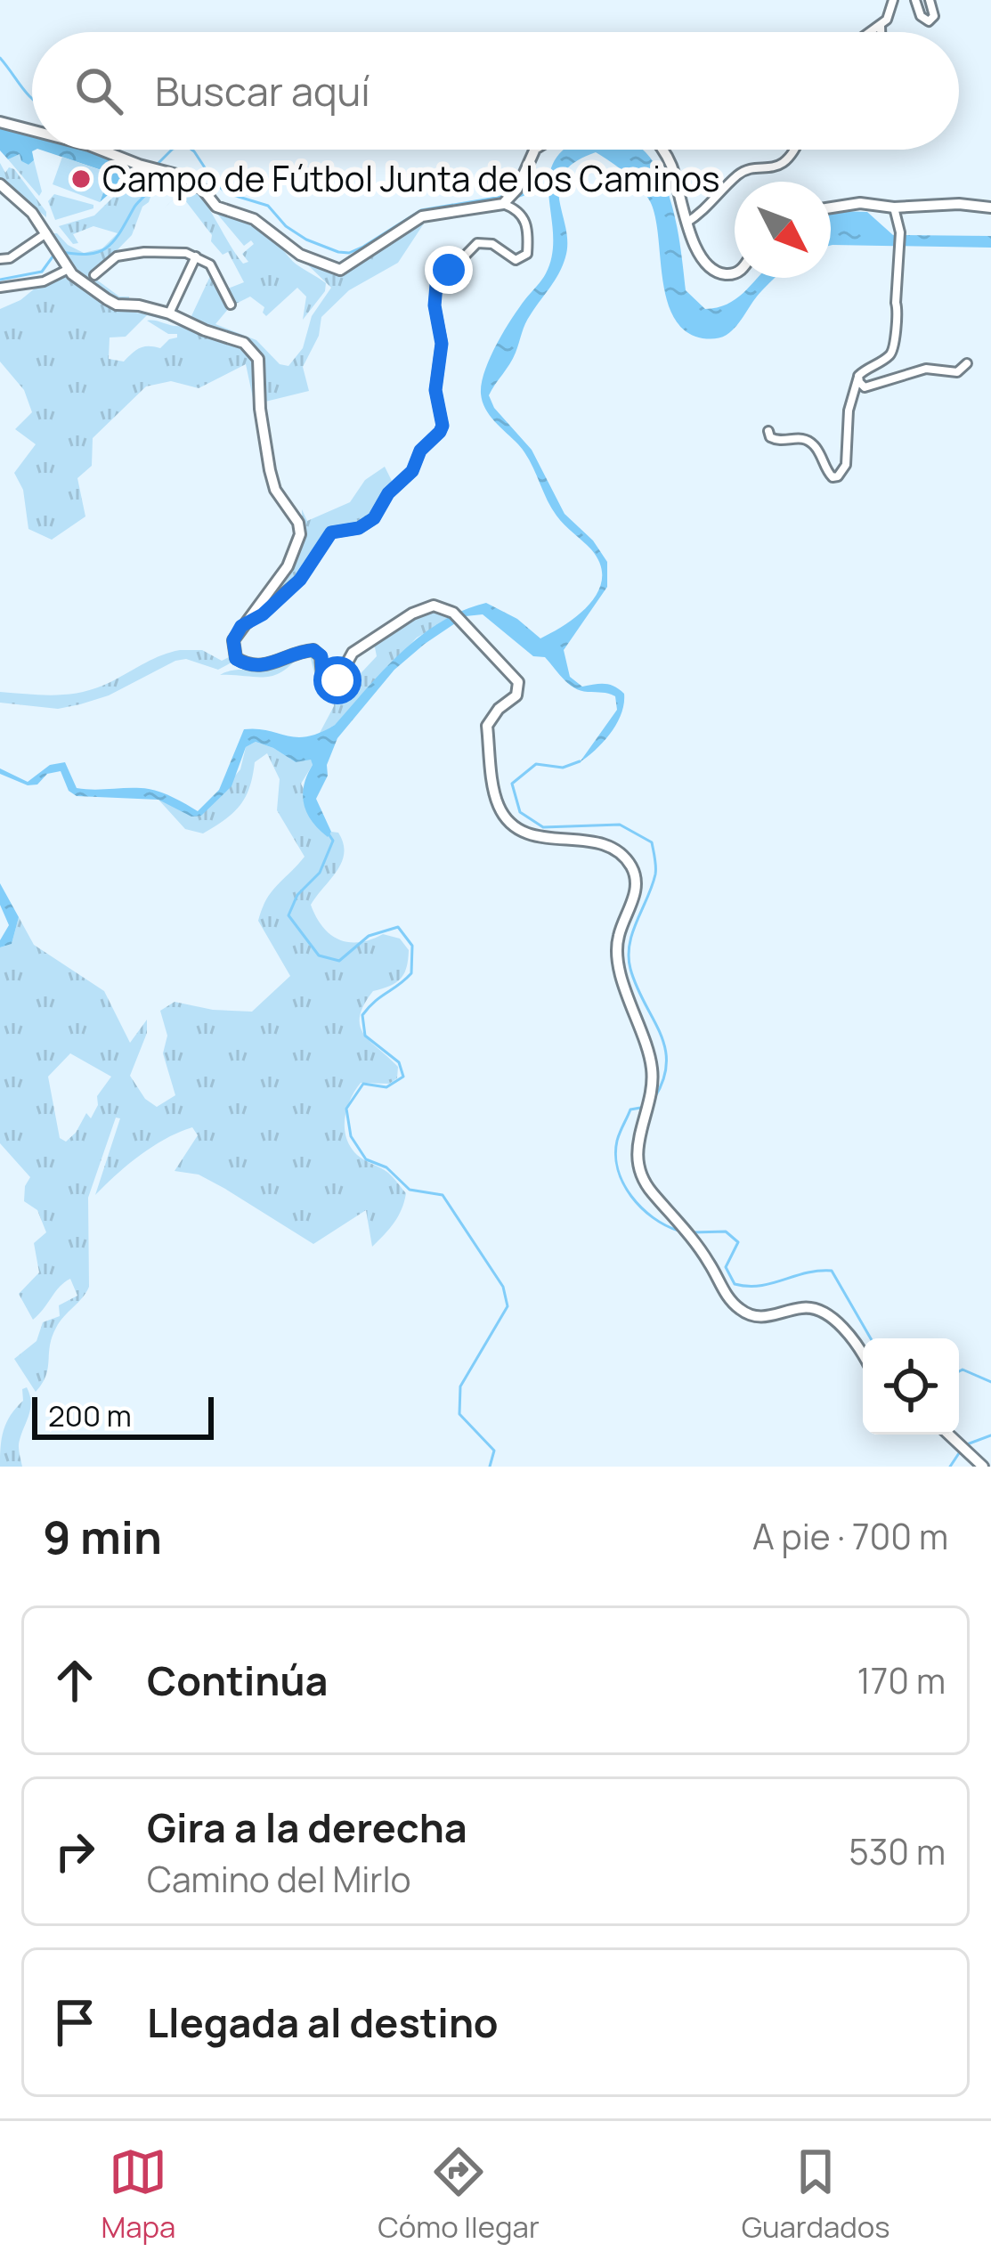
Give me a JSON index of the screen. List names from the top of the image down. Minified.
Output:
{"places":["Campo de Fútbol Junta de los Caminos"],"scale_bar":"200 m","north":"bottom right","page":{"search":"Buscar aquí","scale":"200 m","heading":["9 min","A pie · 700 m"],"list":[["Continúa","170 m"],["Gira a la derecha","Camino del Mirlo","530 m"],"Llegada al destino"],"nav":["Mapa","Cómo llegar","Guardados"]}}
